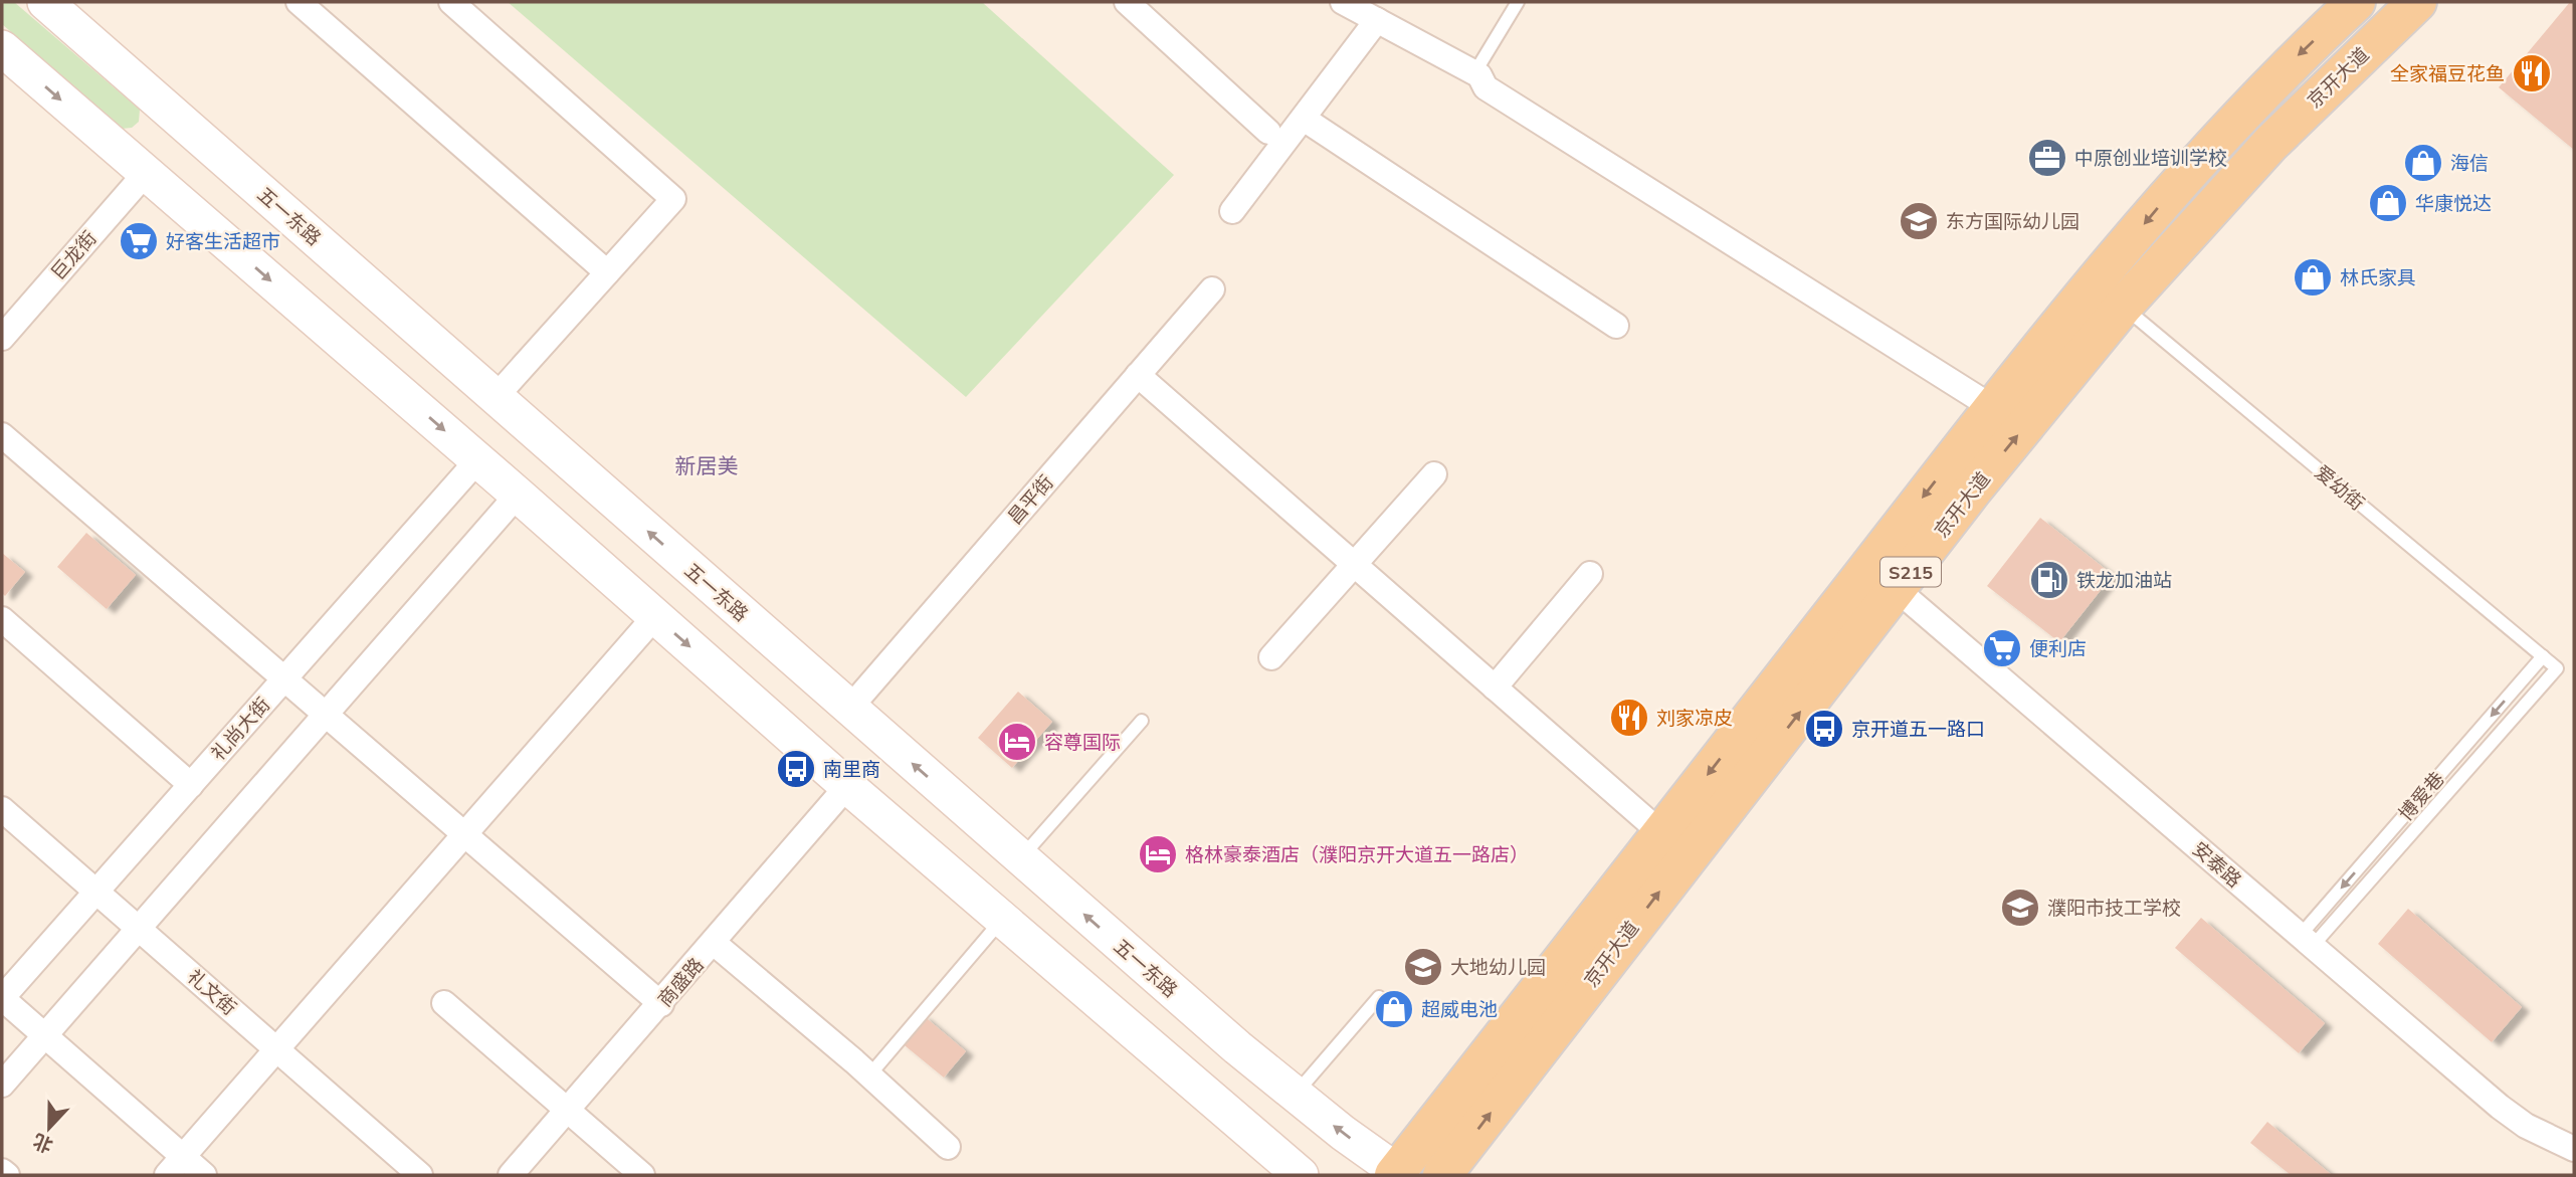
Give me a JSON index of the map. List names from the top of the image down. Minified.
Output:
{"streets":{"main road":["京开大道","S215"],"street":["五一东路","巨龙街","昌平街","礼尚大街","安泰路","商盛路","礼文街"],"lane":["爱幼街","博爱巷"]},"crossings":[["京开大道","五一东路"],["京开大道","爱幼街"],["京开大道","安泰路"],["五一东路","昌平街"],["爱幼街","博爱巷"],["礼尚大街","礼文街"],["博爱巷","安泰路"]],"districts":["新居美"],"places":{"restaurant":["全家福豆花鱼","刘家凉皮"],"office":["中原创业培训学校"],"shop":["海信","华康悦达","林氏家具","超威电池"],"school or university":["东方国际幼儿园","濮阳市技工学校","大地幼儿园"],"supermarket":["好客生活超市","便利店"],"fuel station":["铁龙加油站"],"bus stop":["京开道五一路口","南里商"],"hotel":["容尊国际","格林豪泰酒店（濮阳京开大道五一路店）"]},"north":"bottom"}
